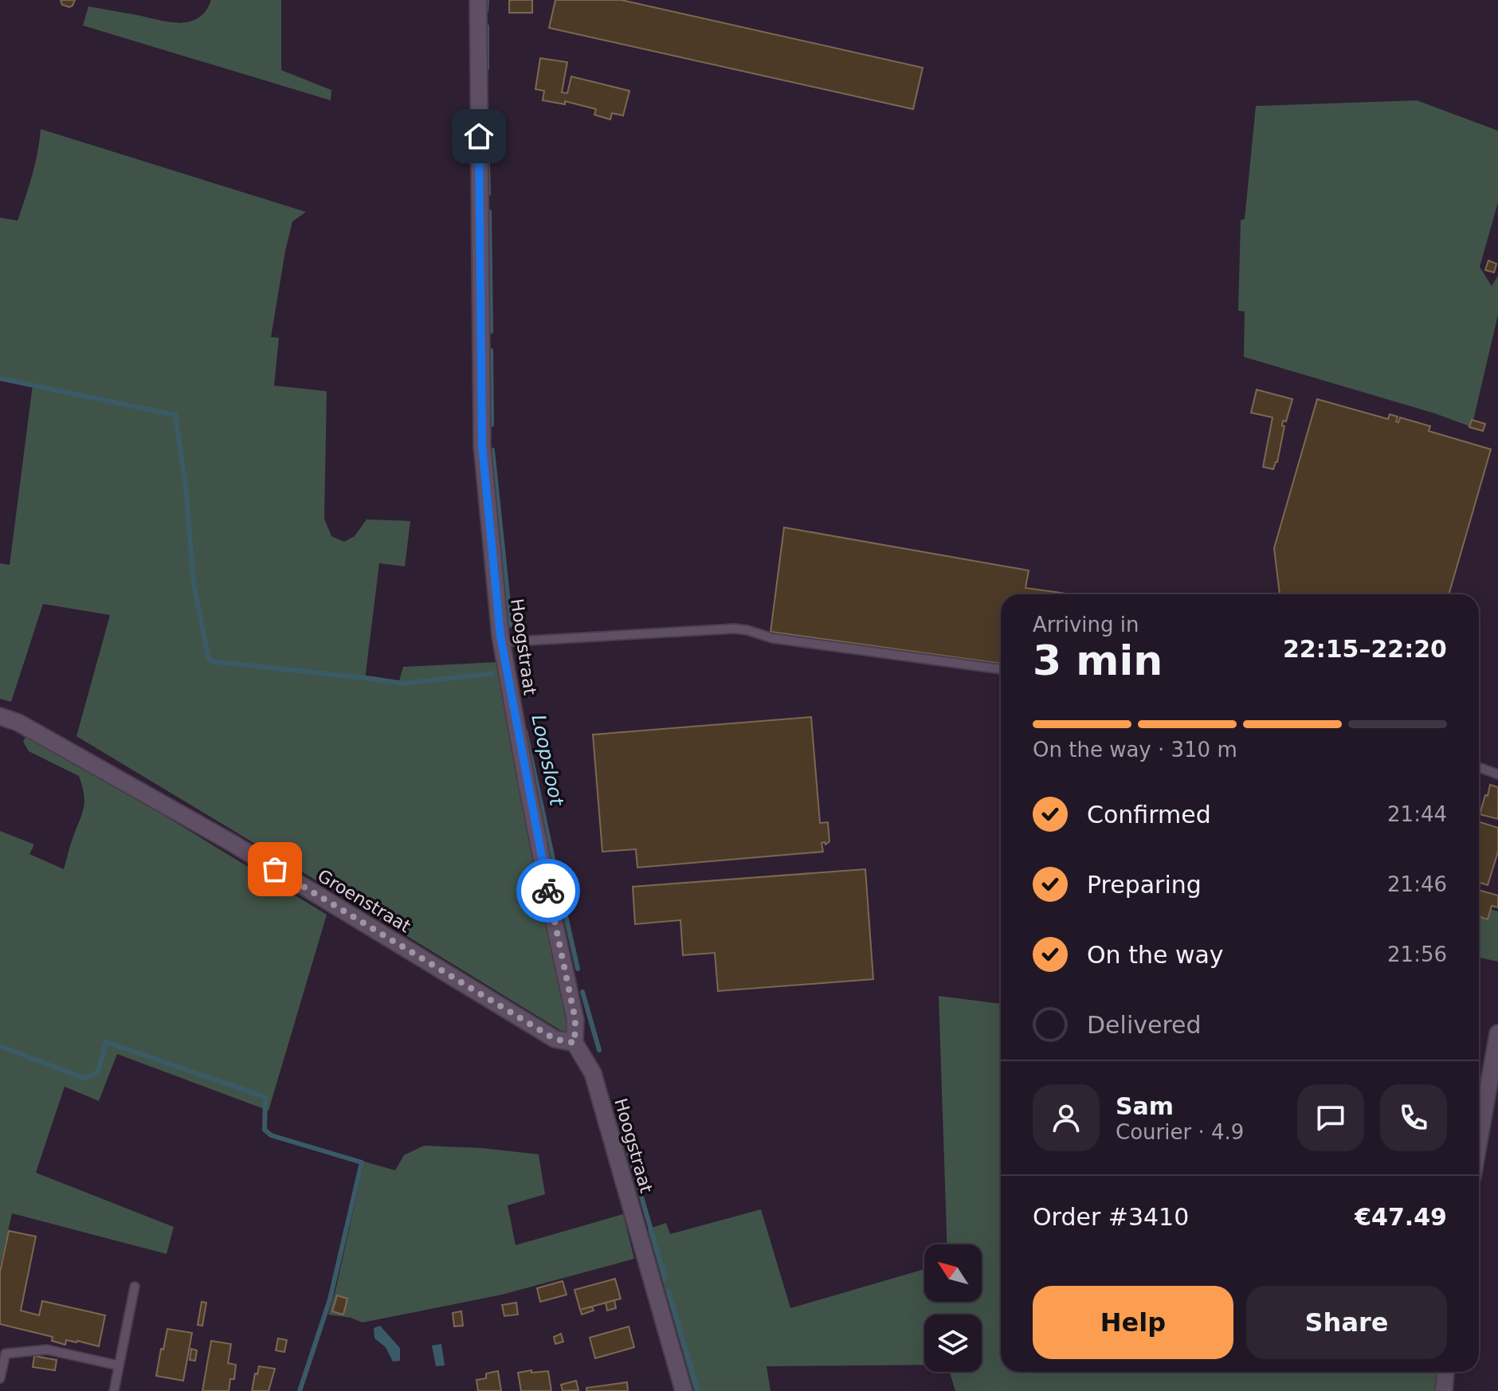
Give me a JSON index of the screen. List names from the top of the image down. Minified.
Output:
{"streets":{"street":["Hoogstraat","Groenstraat"]},"crossings":[["Hoogstraat","Groenstraat"]],"water":["Loopsloot"],"north":"top left","page":{"heading":["3 min","Arriving in","22:15–22:20"],"panel":["Sam","Courier · 4.9","Order #3410","€47.49"],"bar":"On the way · 310 m","list":[["Confirmed","21:44"],["Preparing","21:46"],["On the way","21:56"],"Delivered"],"buttons":["Help","Share"]}}
